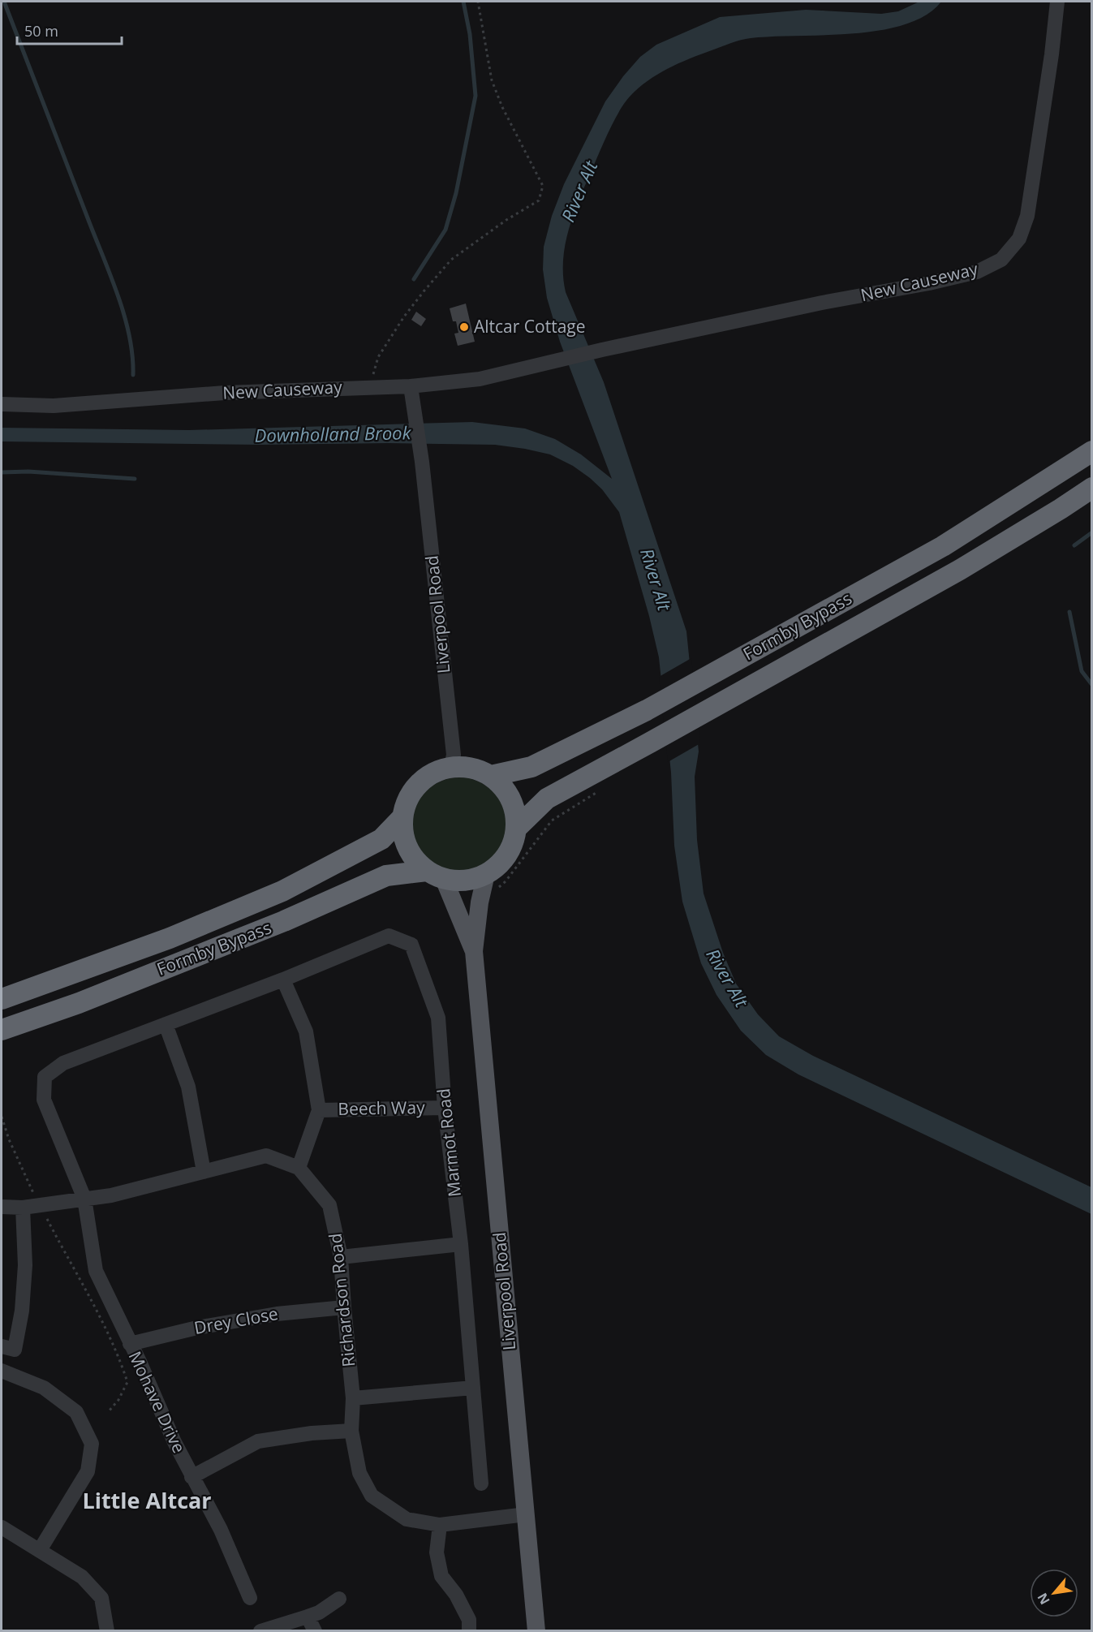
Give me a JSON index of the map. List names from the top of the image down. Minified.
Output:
{"streets":{"highway":["Formby Bypass"],"main road":["Liverpool Road"],"street":["New Causeway","Beech Way","Marmot Road","Richardson Road","Drey Close","Mohave Drive"]},"crossings":[["New Causeway","Liverpool Road"],["Liverpool Road","Formby Bypass"],["Liverpool Road","Richardson Road"],["Beech Way","Marmot Road"],["Beech Way","Richardson Road"],["Marmot Road","Mohave Drive"],["Richardson Road","Drey Close"],["Richardson Road","Mohave Drive"],["Drey Close","Mohave Drive"]],"districts":["Little Altcar"],"water":["River Alt","Downholland Brook"],"places":["Altcar Cottage"],"scale_bar":"50 m","north":"bottom left"}
